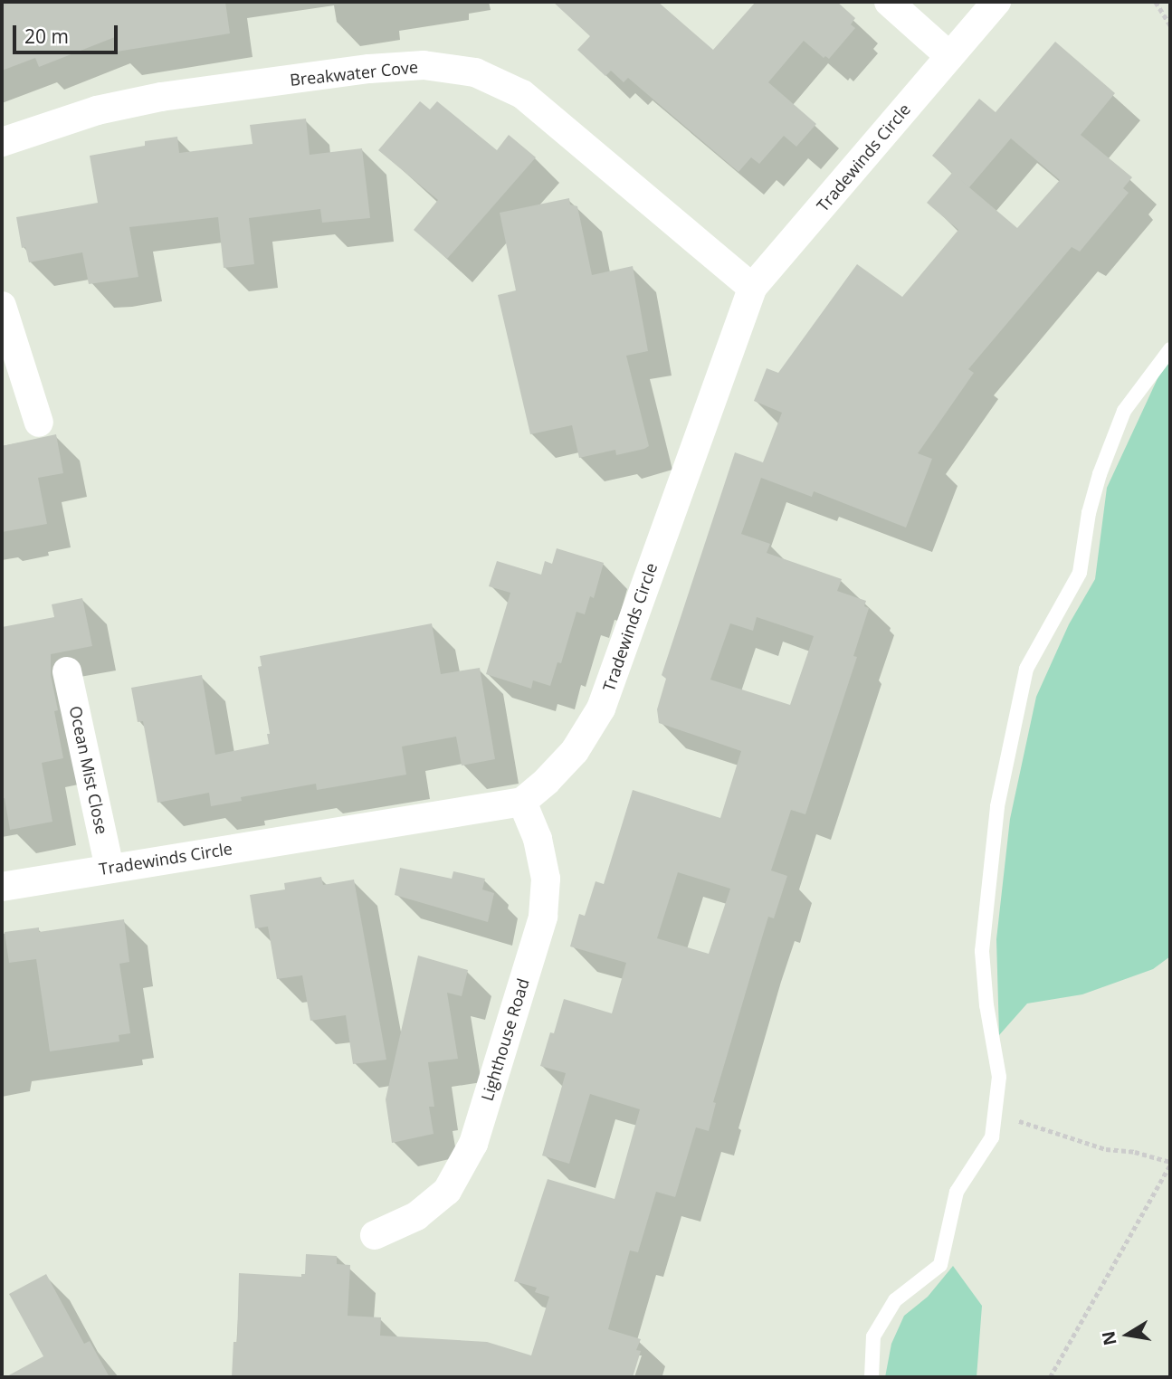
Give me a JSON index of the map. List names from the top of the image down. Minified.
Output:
{"streets":{"street":["Breakwater Cove","Tradewinds Circle","Ocean Mist Close","Lighthouse Road"]},"crossings":[["Breakwater Cove","Tradewinds Circle"],["Tradewinds Circle","Ocean Mist Close"],["Tradewinds Circle","Lighthouse Road"]],"scale_bar":"20 m","north":"left"}
